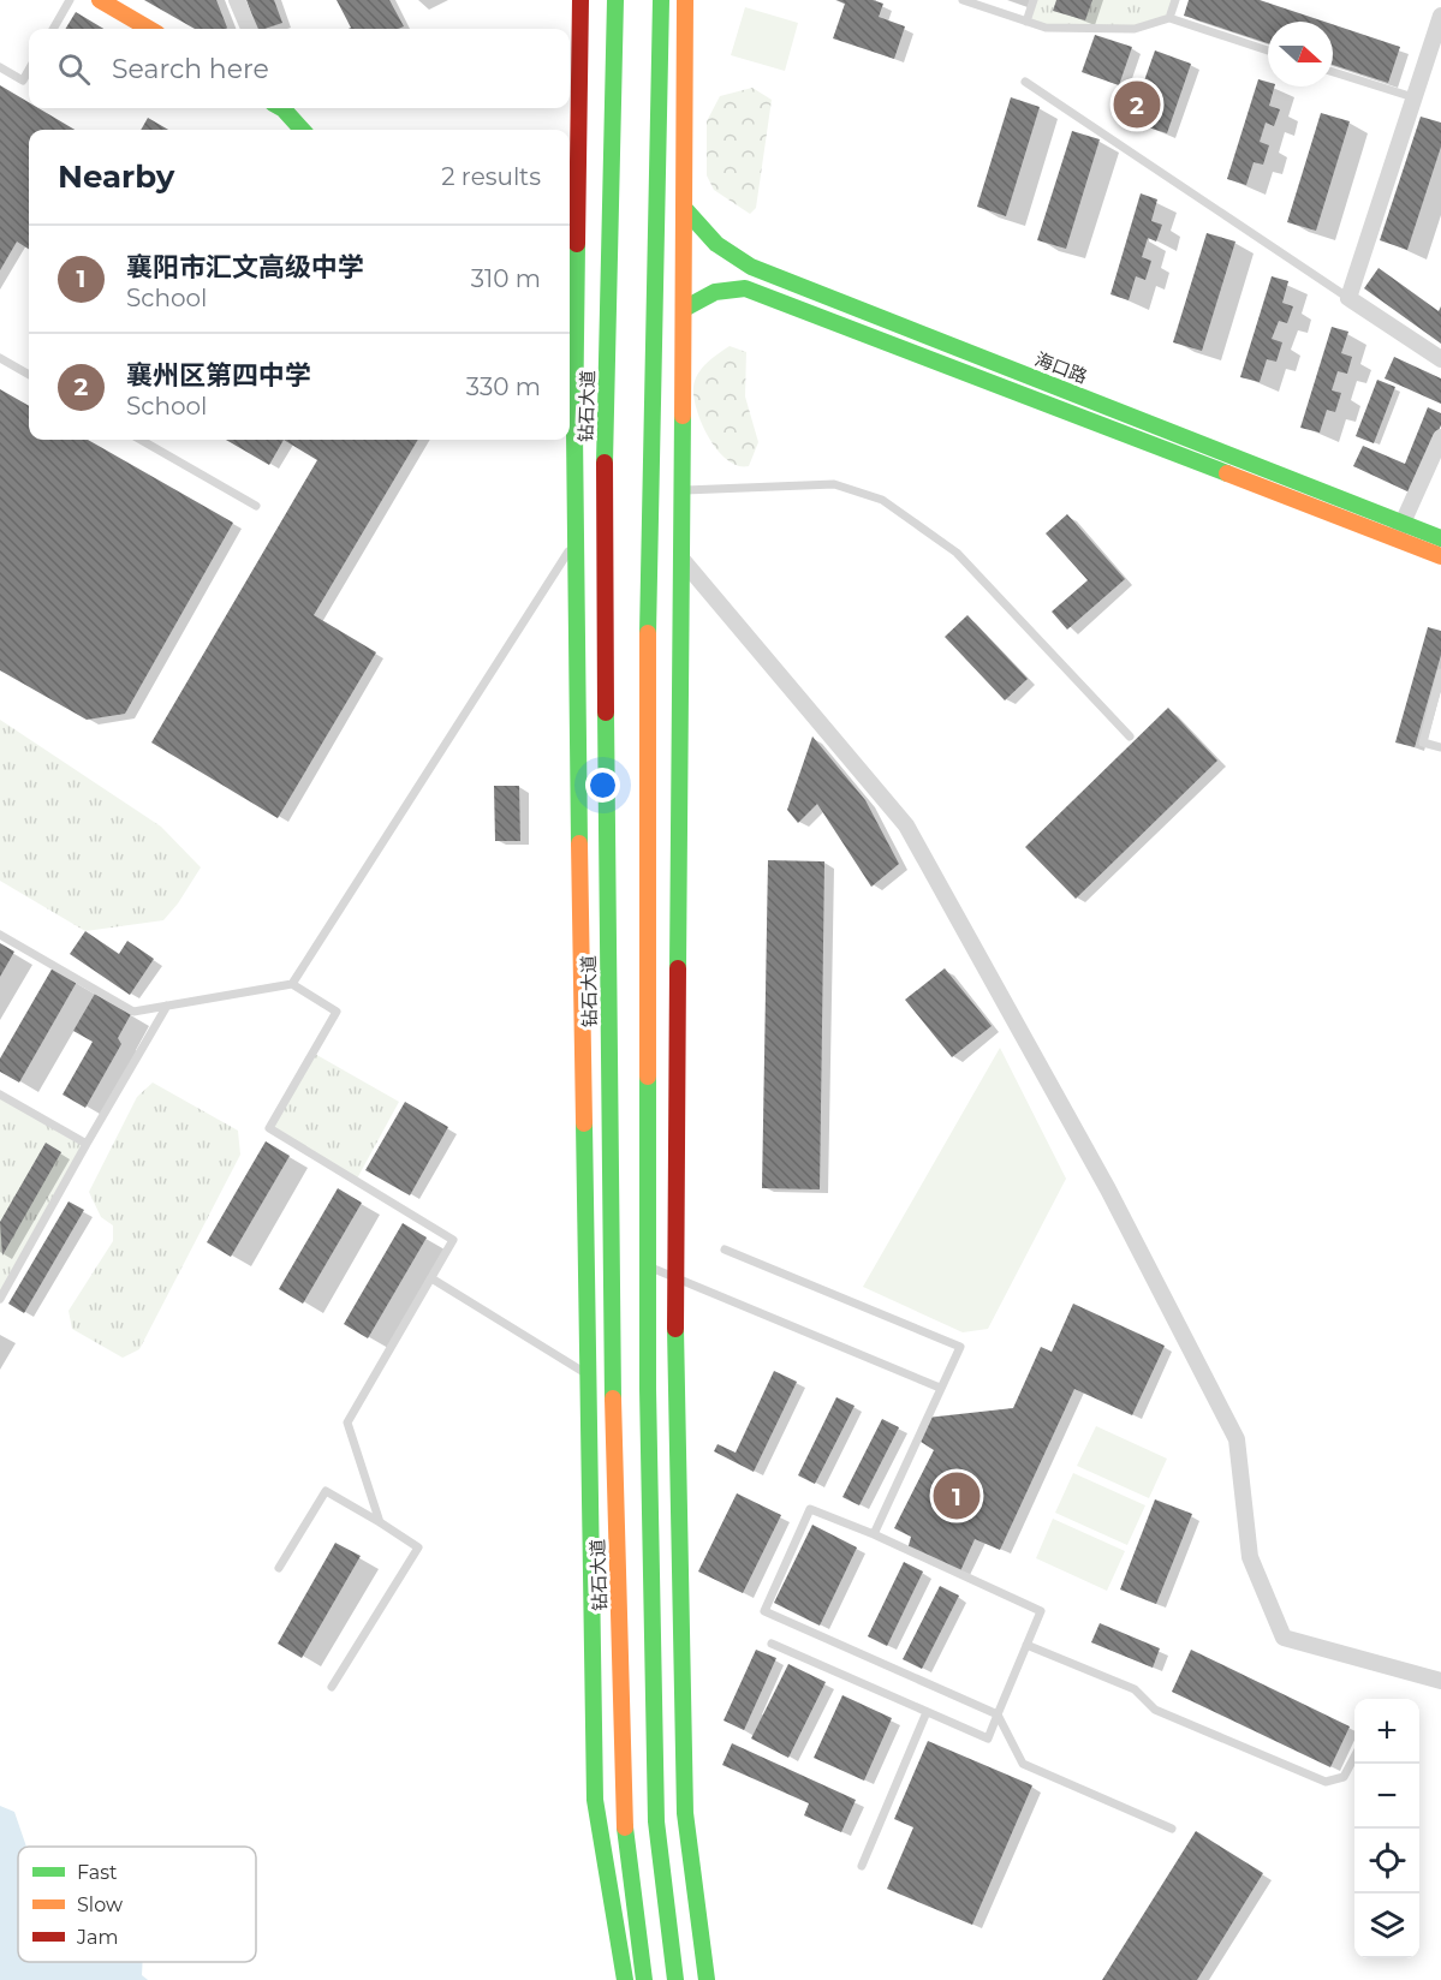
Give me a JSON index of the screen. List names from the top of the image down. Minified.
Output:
{"streets":{"main road":["海口路","钻石大道"]},"legend":["Fast","Slow","Jam"],"north":"right","page":{"search":"Search here","pins":["2","1"],"heading":["Nearby","2 results"],"list":[{"mark":"1","name":"襄阳市汇文高级中学","note":"School","value":"310 m"},{"mark":"2","name":"襄州区第四中学","note":"School","value":"330 m"}],"map_buttons":["+","−"]}}
